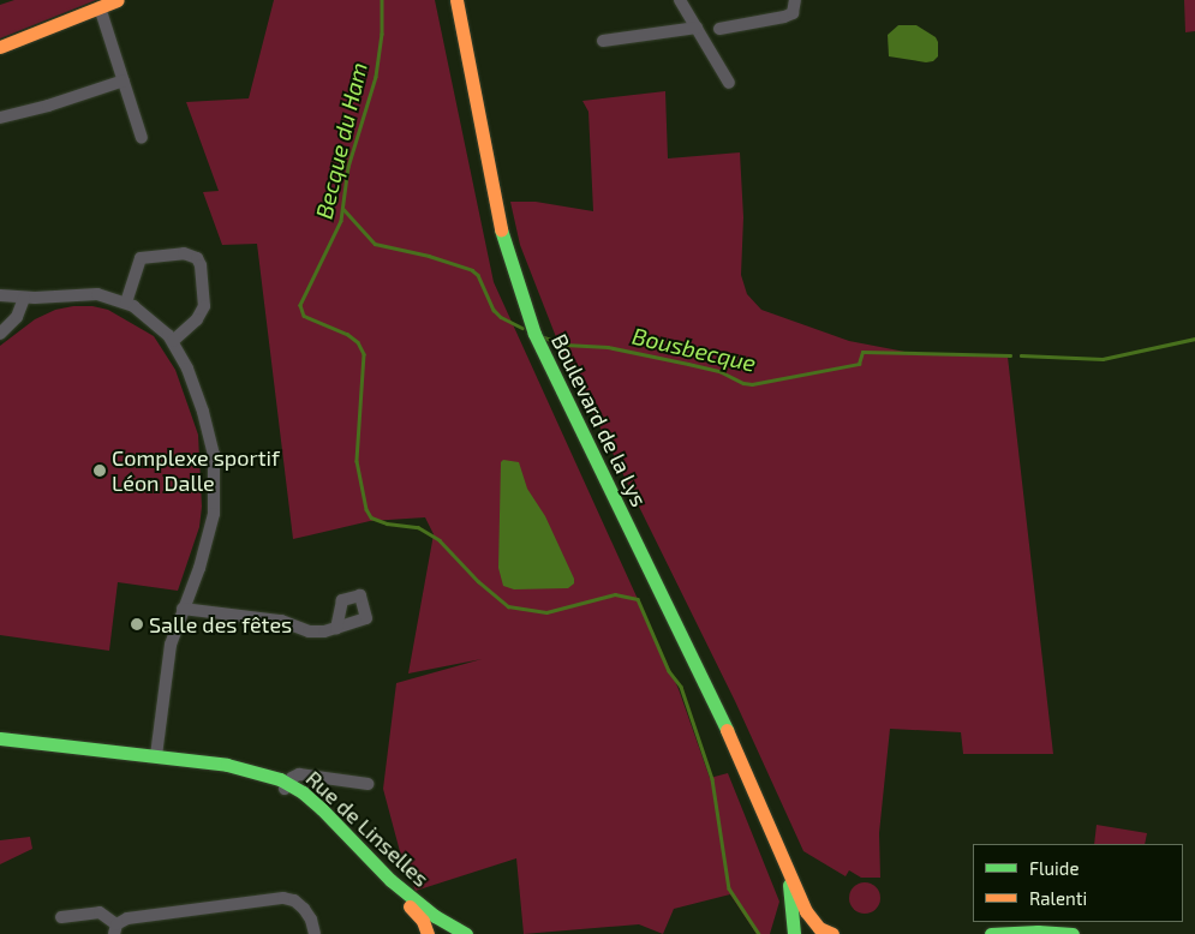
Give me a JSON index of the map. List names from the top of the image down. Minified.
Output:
{"streets":{"main road":["Boulevard de la Lys","Rue de Linselles"]},"water":["Becque du Ham","Bousbecque"],"places":["Complexe sportif Léon Dalle","Salle des fêtes"],"legend":["Fluide","Ralenti"]}
